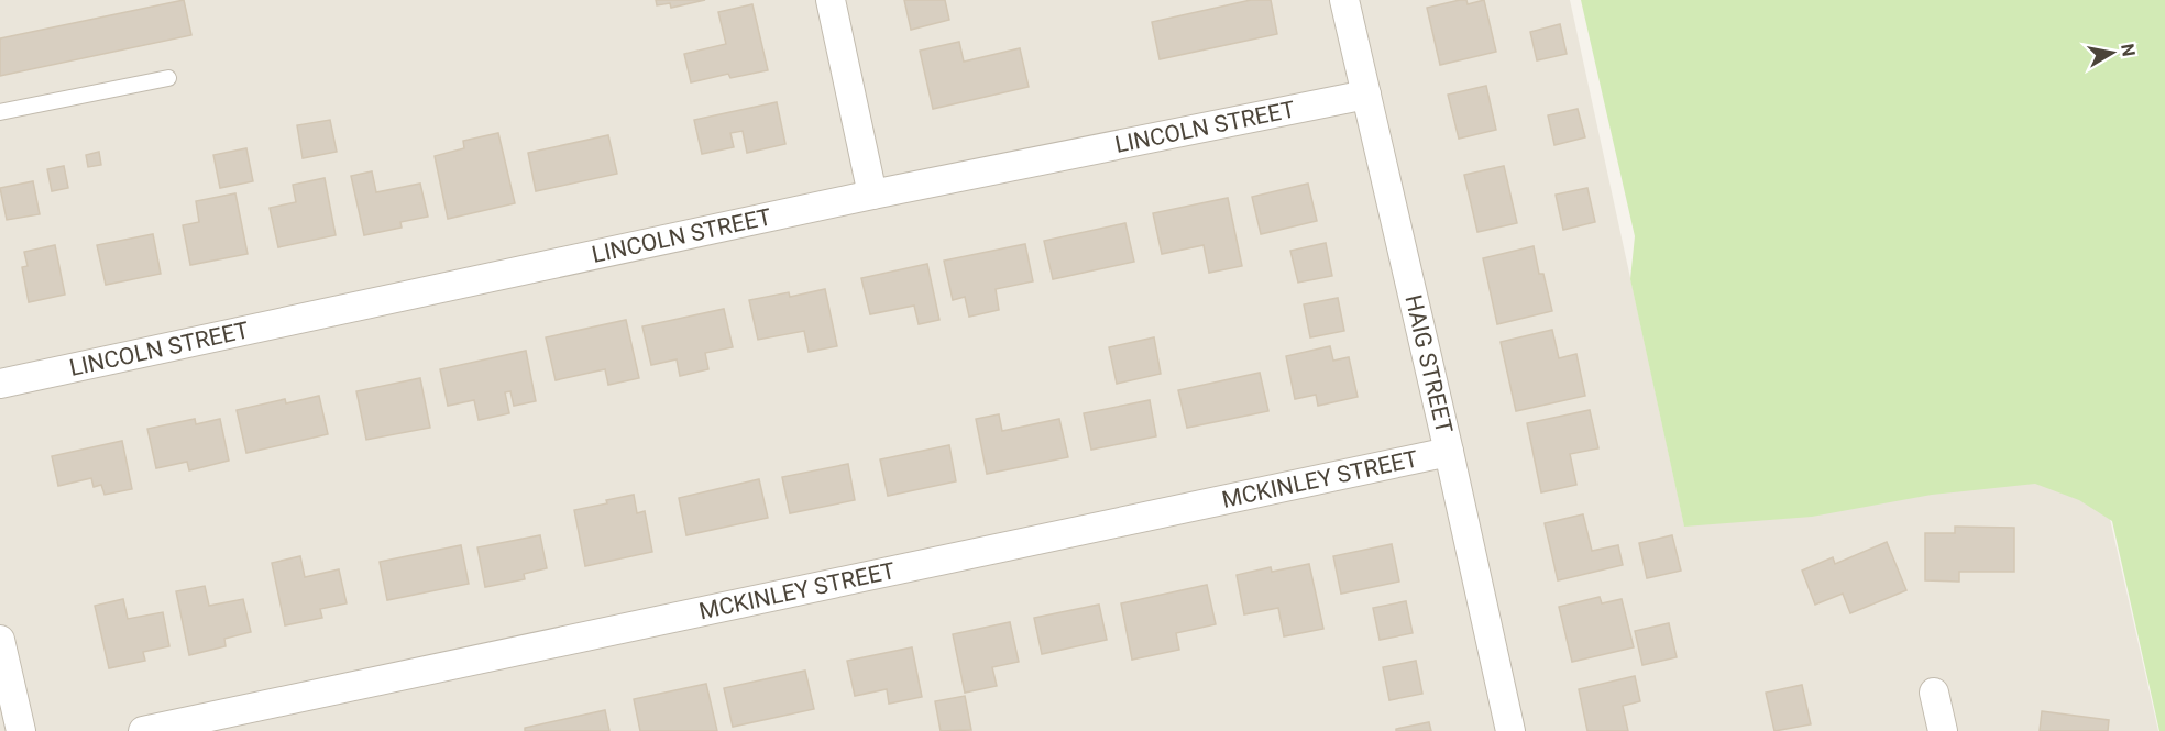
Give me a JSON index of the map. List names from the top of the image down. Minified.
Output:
{"streets":{"street":["LINCOLN STREET","HAIG STREET","MCKINLEY STREET"]},"crossings":[["LINCOLN STREET","HAIG STREET"],["HAIG STREET","MCKINLEY STREET"]],"north":"right"}
